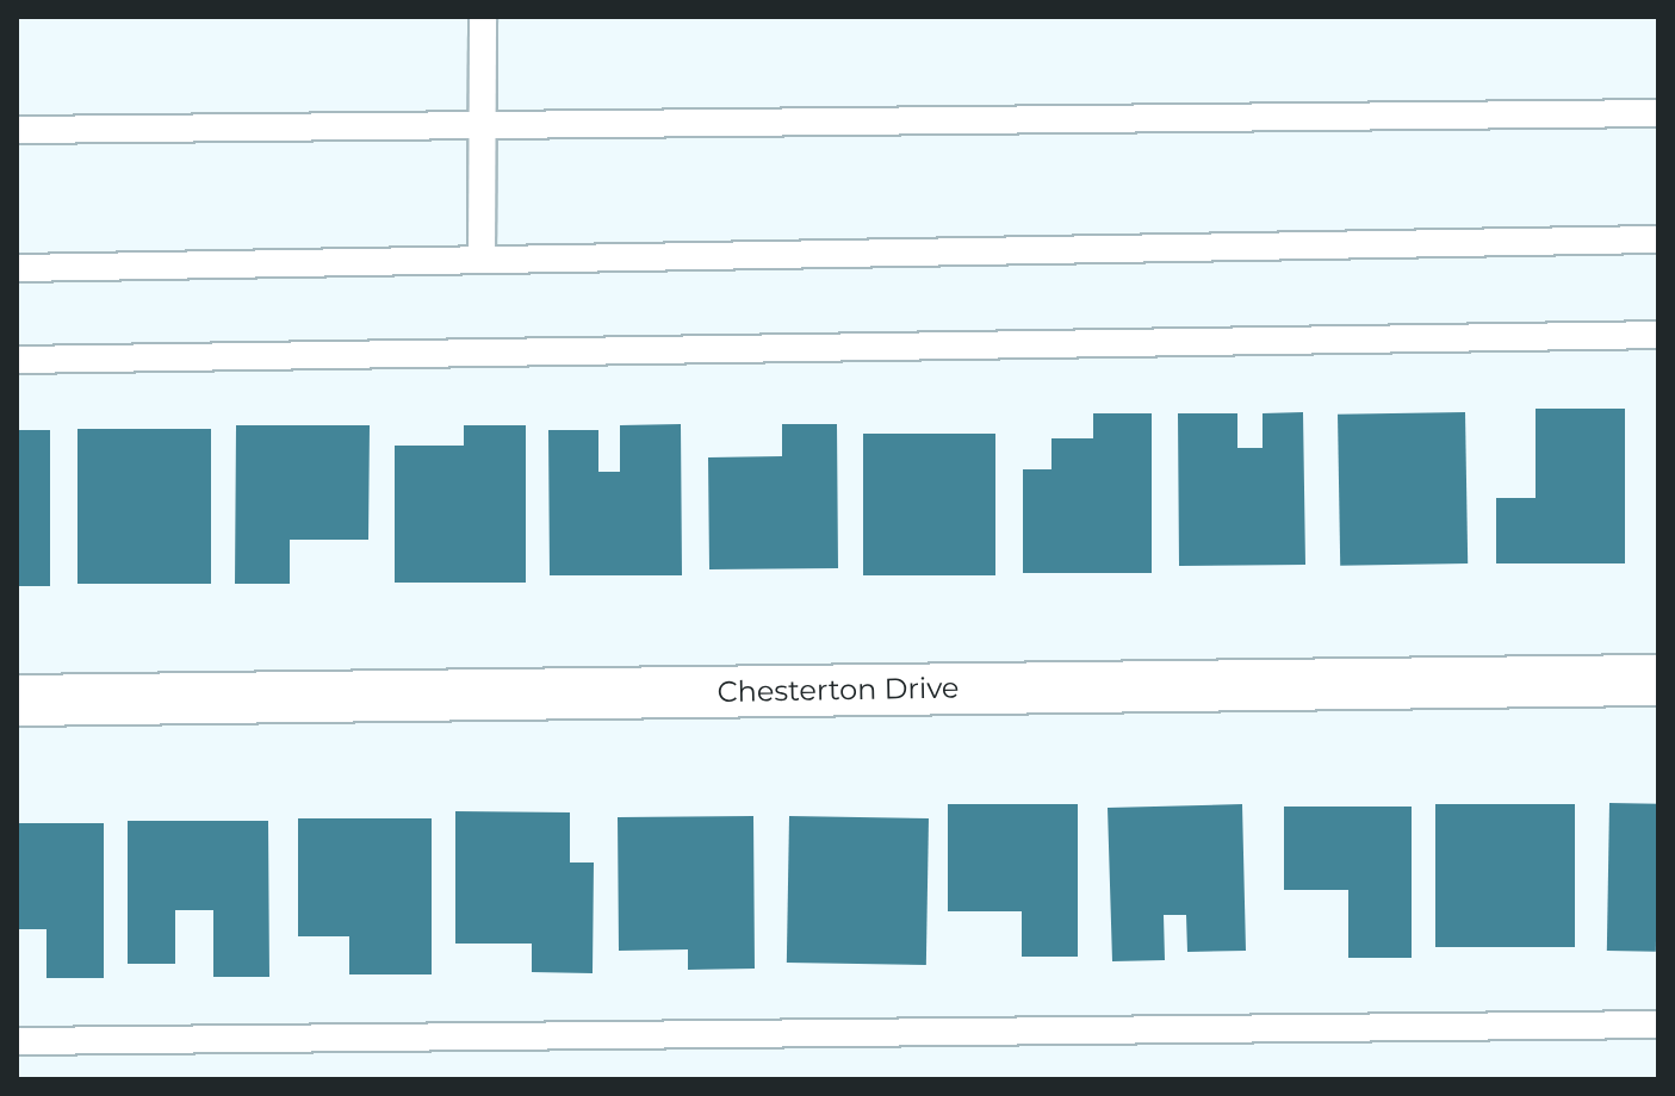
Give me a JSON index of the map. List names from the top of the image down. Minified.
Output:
{"streets":{"street":["Chesterton Drive"]}}
